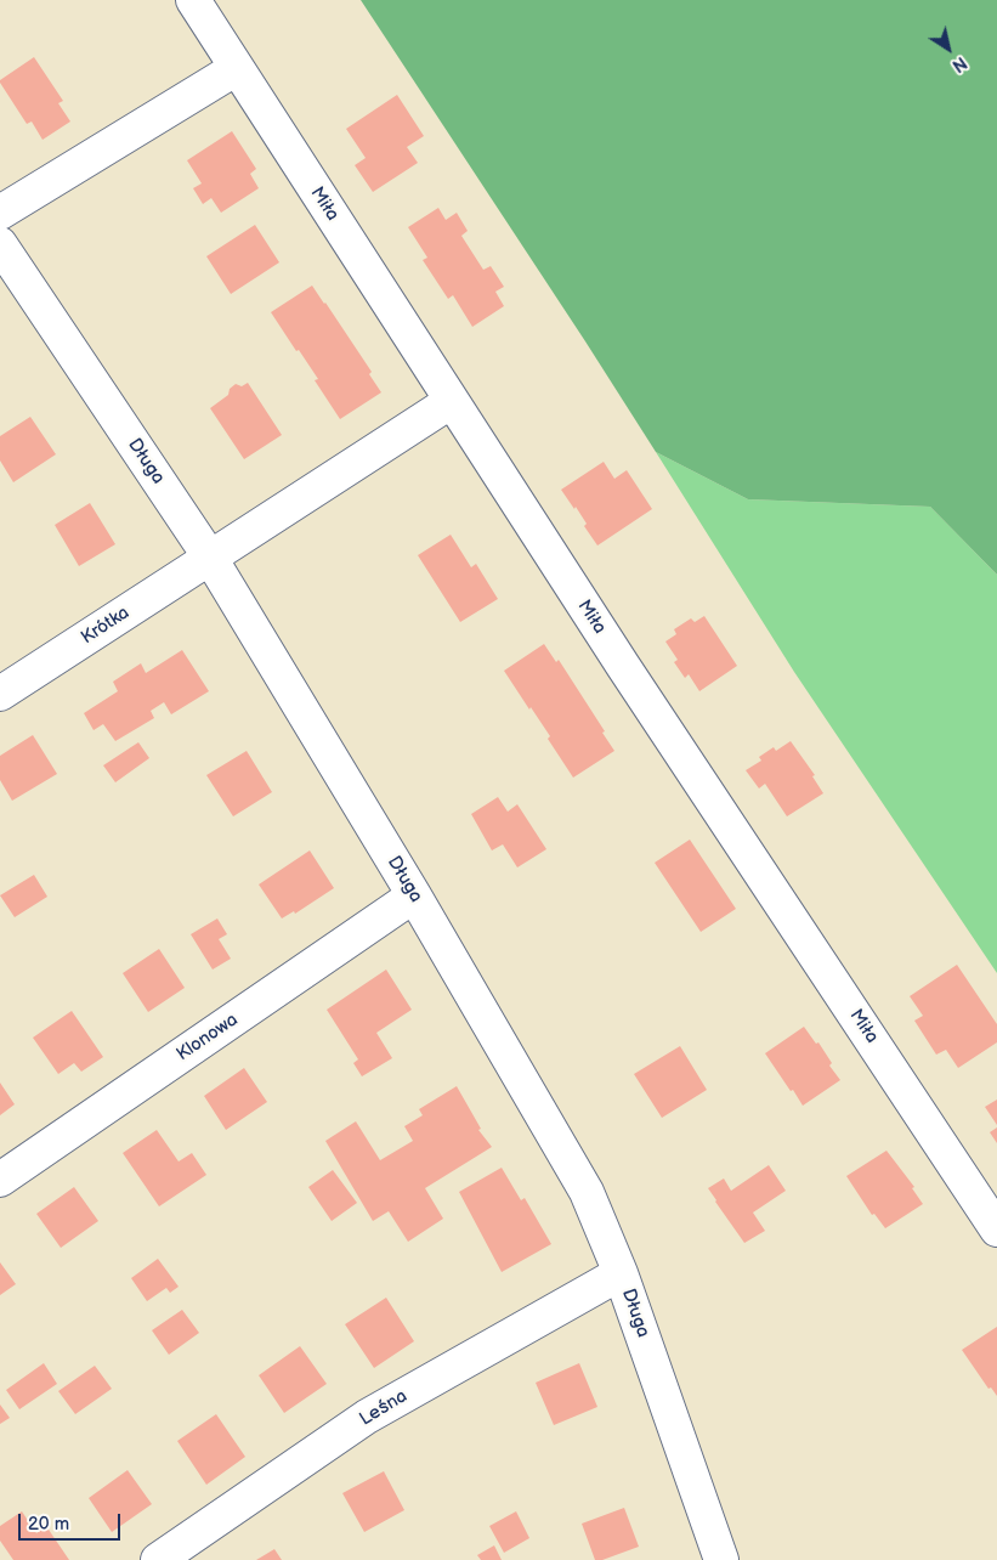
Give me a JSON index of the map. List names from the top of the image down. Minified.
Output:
{"streets":{"street":["Miła","Długa","Krótka","Klonowa","Leśna"]},"crossings":[["Miła","Krótka"],["Długa","Krótka"],["Długa","Klonowa"],["Długa","Leśna"]],"scale_bar":"20 m","north":"bottom right"}
